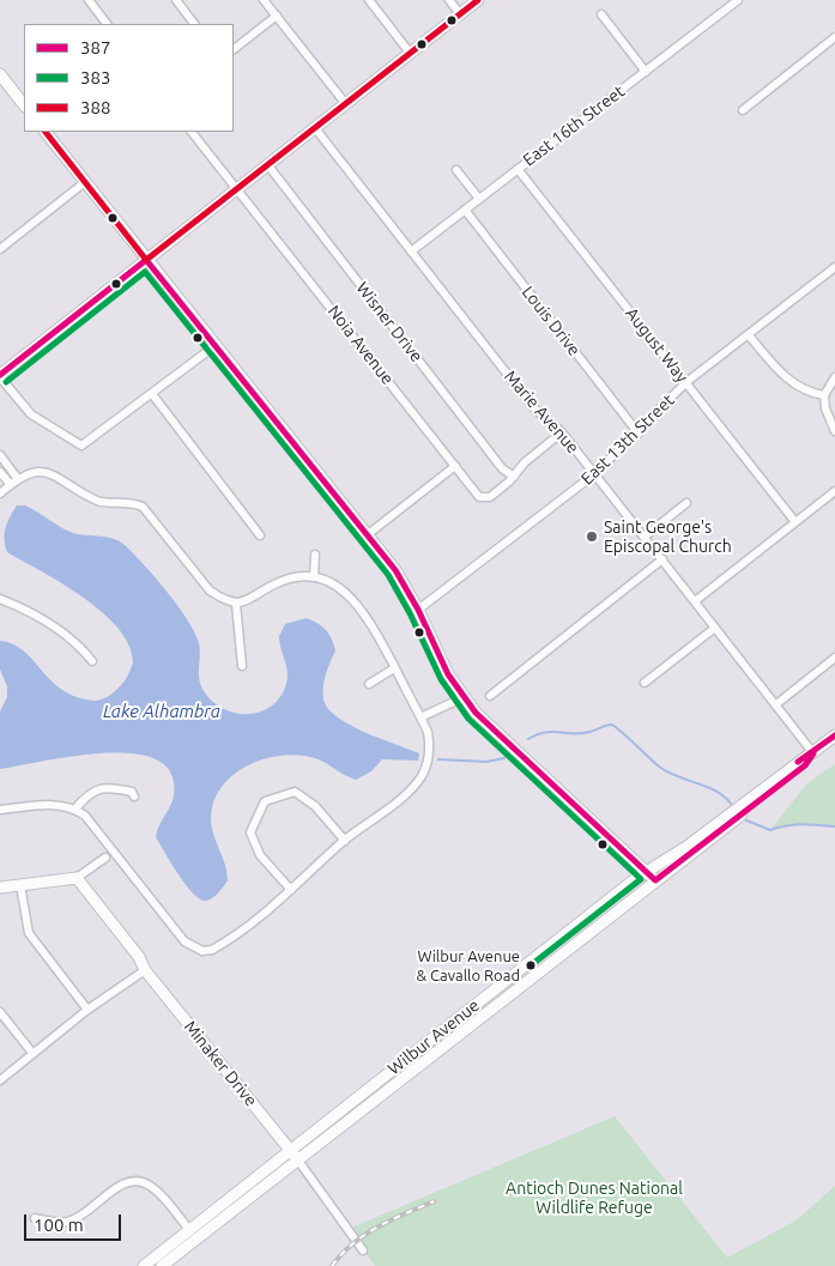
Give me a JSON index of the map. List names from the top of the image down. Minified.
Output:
{"streets":{"main road":["Wilbur Avenue","Minaker Drive"],"street":["East 16th Street","Louis Drive","Wisner Drive","Noia Avenue","August Way","Marie Avenue","East 13th Street"]},"crossings":[["East 16th Street","Louis Drive"],["East 16th Street","August Way"],["East 16th Street","Marie Avenue"],["Louis Drive","East 13th Street"],["Wisner Drive","Noia Avenue"],["August Way","East 13th Street"],["Marie Avenue","East 13th Street"],["Marie Avenue","Wilbur Avenue"],["Wilbur Avenue","Minaker Drive"]],"water":["Lake Alhambra"],"parks":["Antioch Dunes National Wildlife Refuge"],"places":["Saint George's Episcopal Church","Wilbur Avenue & Cavallo Road"],"lines":["transit line 388","transit line 387","transit line 383"],"legend":["387","383","388"],"scale_bar":"100 m"}
